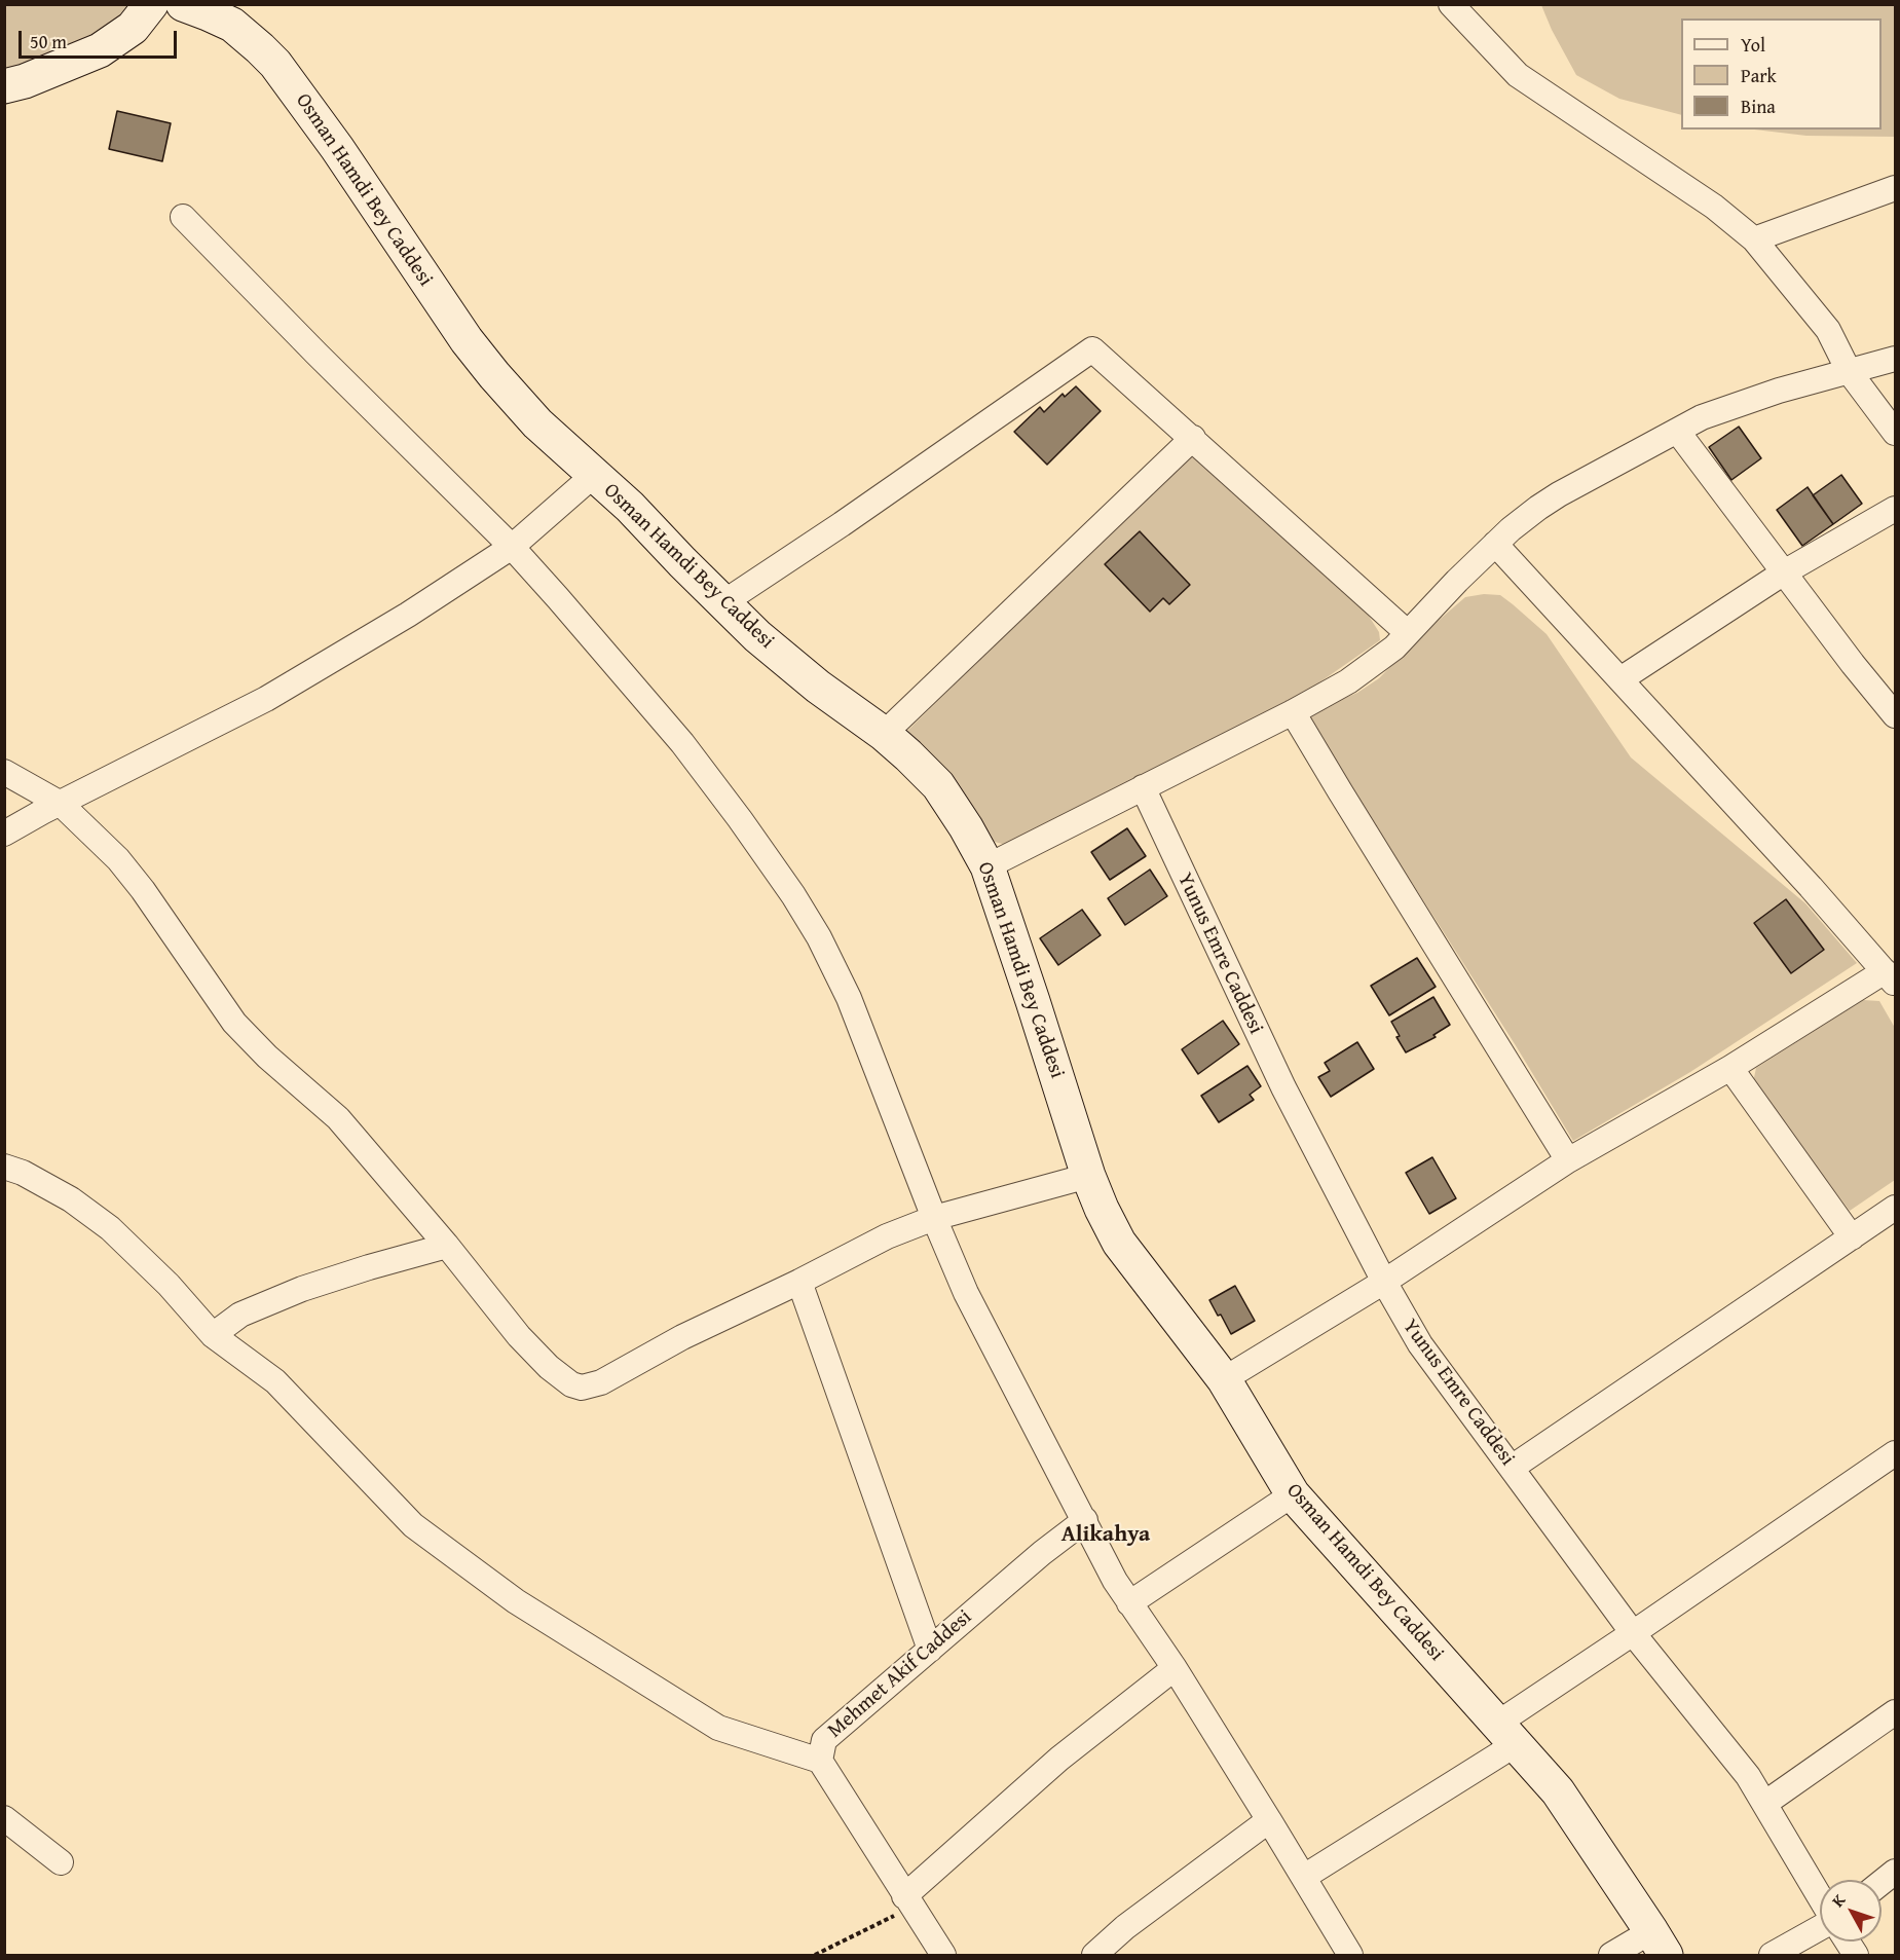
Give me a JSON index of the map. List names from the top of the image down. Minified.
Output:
{"streets":{"street":["Osman Hamdi Bey Caddesi","Yunus Emre Caddesi","Mehmet Akif Caddesi"]},"districts":["Alikahya"],"legend":["Yol","Park","Bina"],"scale_bar":"50 m","north":"top left"}
